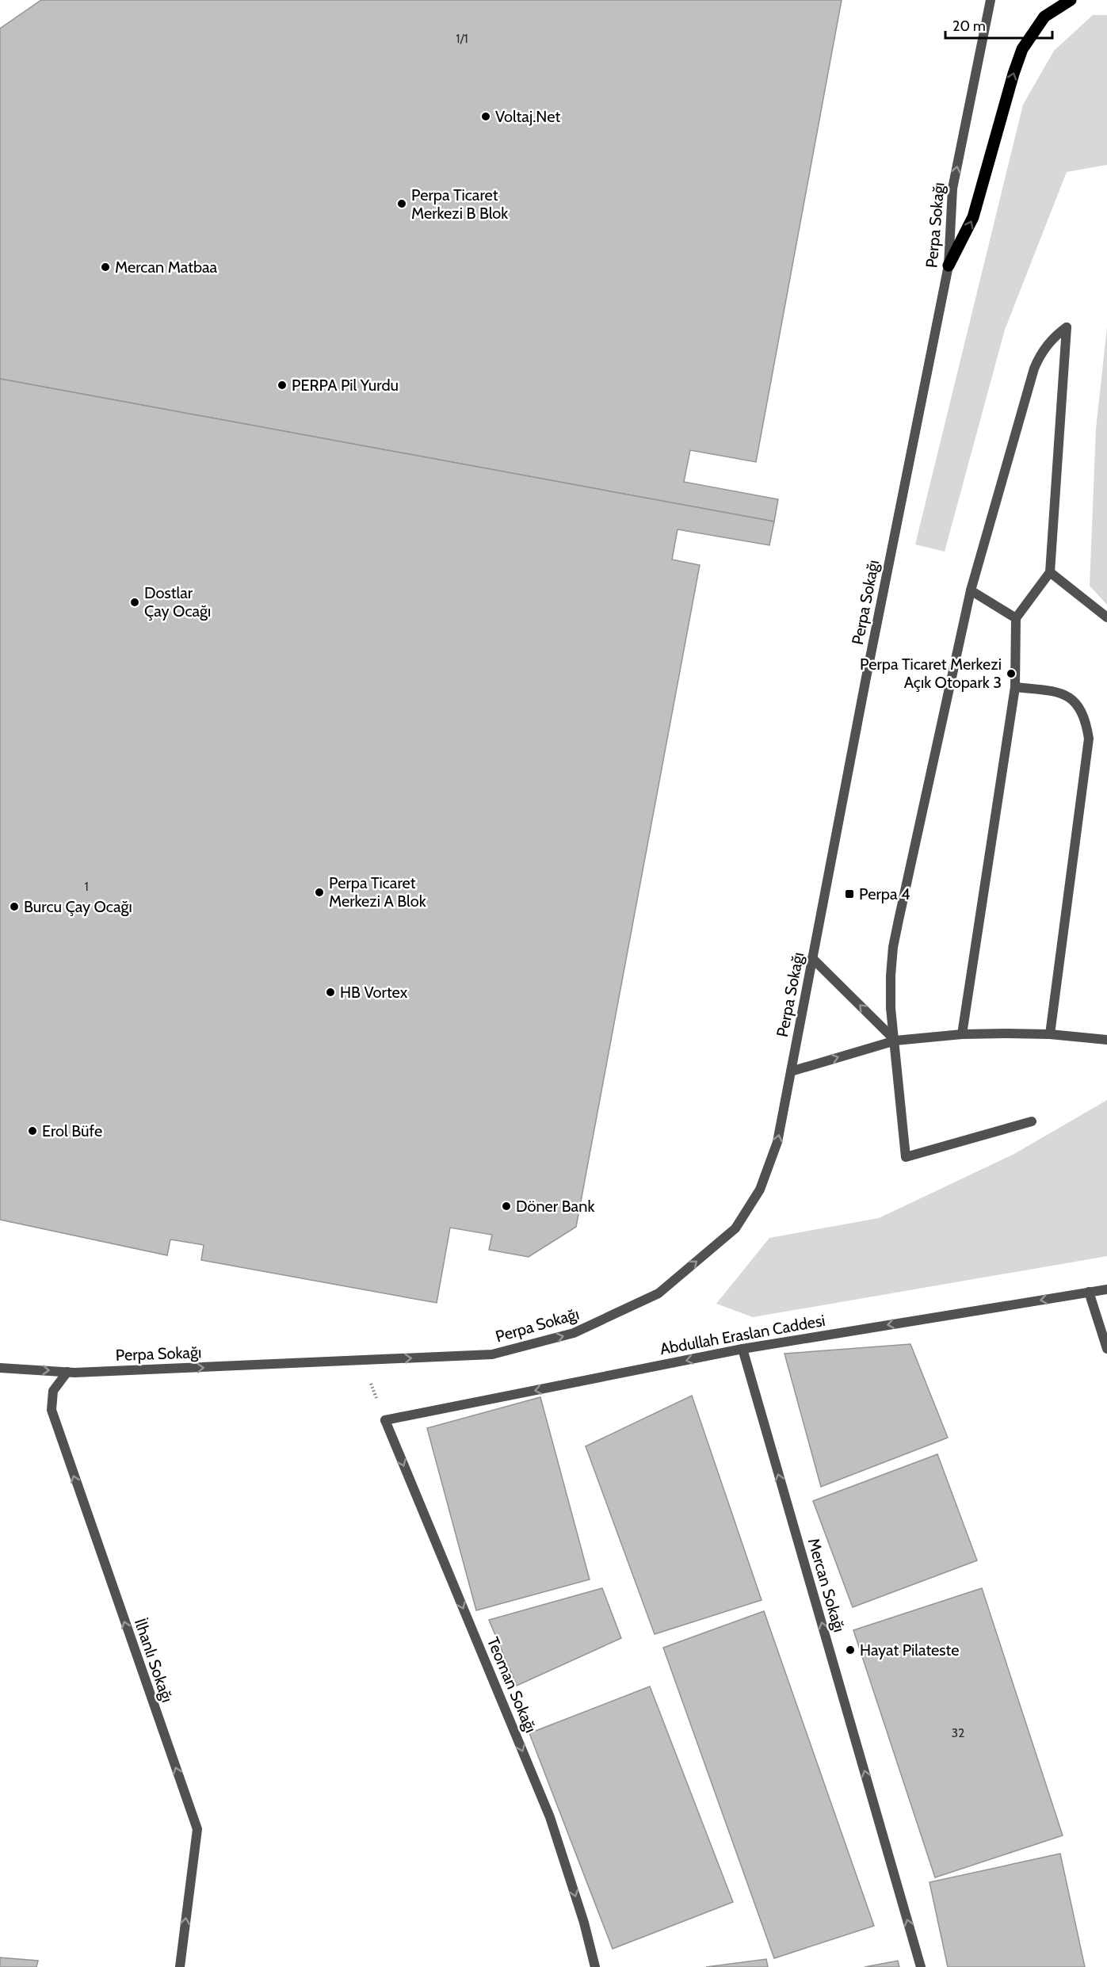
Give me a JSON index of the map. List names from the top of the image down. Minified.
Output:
{"streets":{"street":["Perpa Sokağı","Abdullah Eraslan Caddesi","Mercan Sokağı","İlhanlı Sokağı","Teoman Sokağı"]},"crossings":[["Perpa Sokağı","İlhanlı Sokağı"],["Abdullah Eraslan Caddesi","Mercan Sokağı"],["Abdullah Eraslan Caddesi","Teoman Sokağı"]],"one_way":["Perpa Sokağı","Abdullah Eraslan Caddesi","Mercan Sokağı","İlhanlı Sokağı","Teoman Sokağı"],"places":{"other":["Voltaj.Net","Perpa Ticaret Merkezi B Blok","Mercan Matbaa","PERPA Pil Yurdu","Dostlar Çay Ocağı","Perpa Ticaret Merkezi Açık Otopark 3","Perpa Ticaret Merkezi A Blok","Burcu Çay Ocağı","HB Vortex","Erol Büfe","Döner Bank","Hayat Pilateste"],"transit":["Perpa 4"]},"house_numbers":["1/1","1","32"],"scale_bar":"20 m"}
